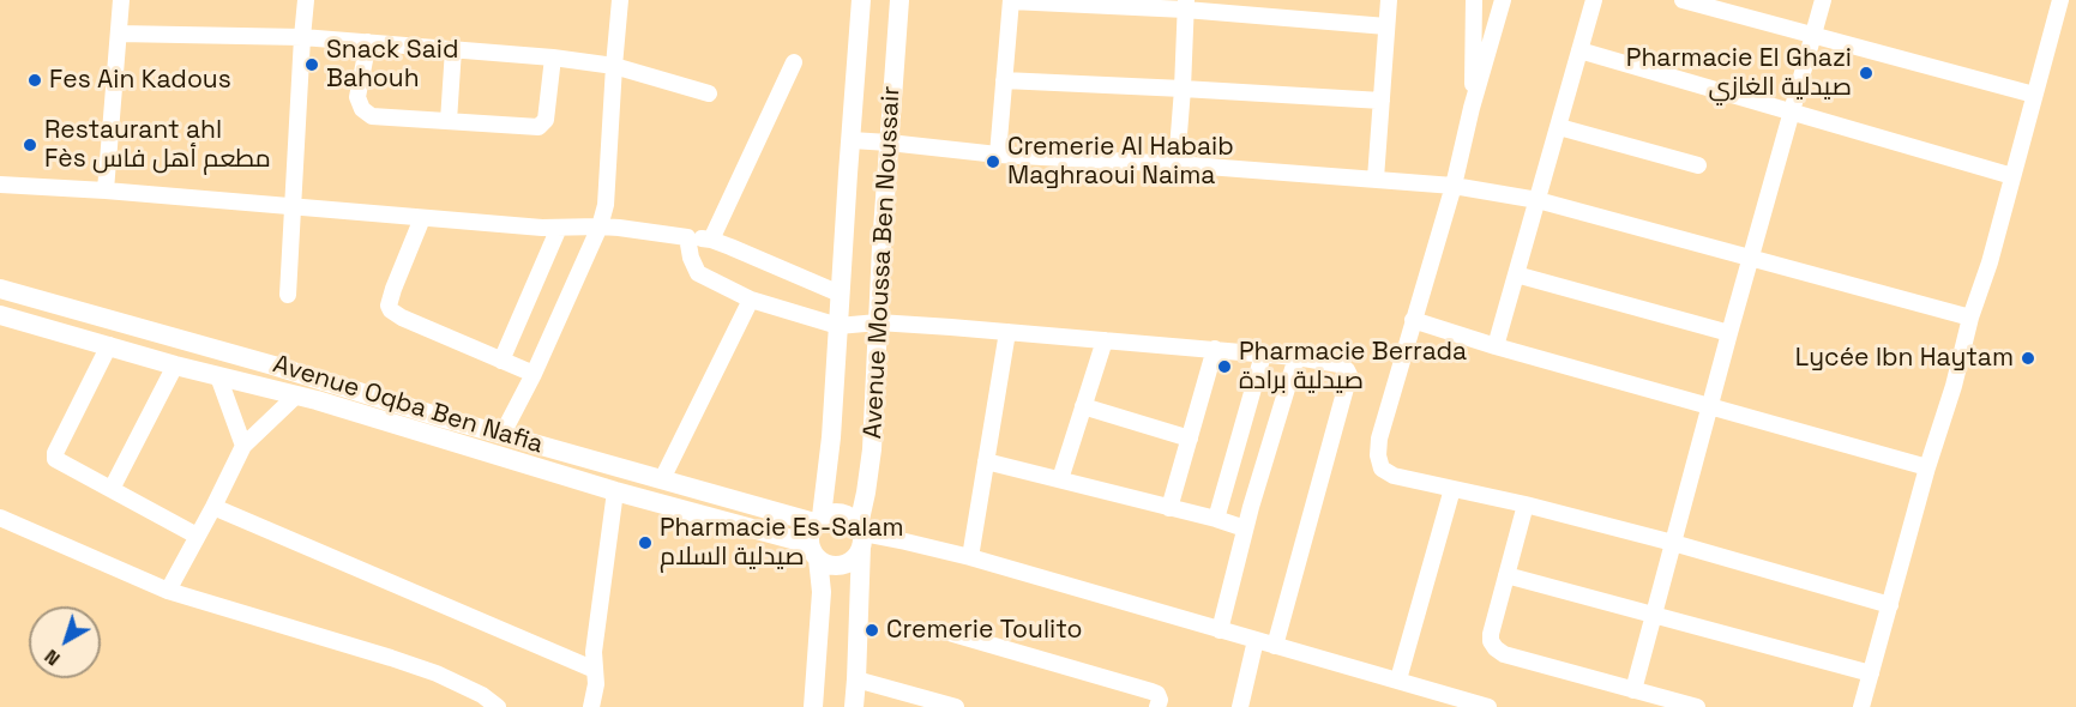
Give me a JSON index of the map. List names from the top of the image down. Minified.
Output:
{"streets":{"street":["Avenue Moussa Ben Noussair","Avenue Oqba Ben Nafia"]},"crossings":[["Avenue Moussa Ben Noussair","Avenue Oqba Ben Nafia"]],"places":["Snack Said Bahouh","Pharmacie El Ghazi صيدلية الغازي","Fes Ain Kadous","Restaurant ahl Fès مطعم أهل فاس","Cremerie Al Habaib Maghraoui Naima","Lycée Ibn Haytam","Pharmacie Berrada صيدلية برادة","Pharmacie Es-Salam صيدلية السلام","Cremerie Toulito"],"north":"bottom left"}
